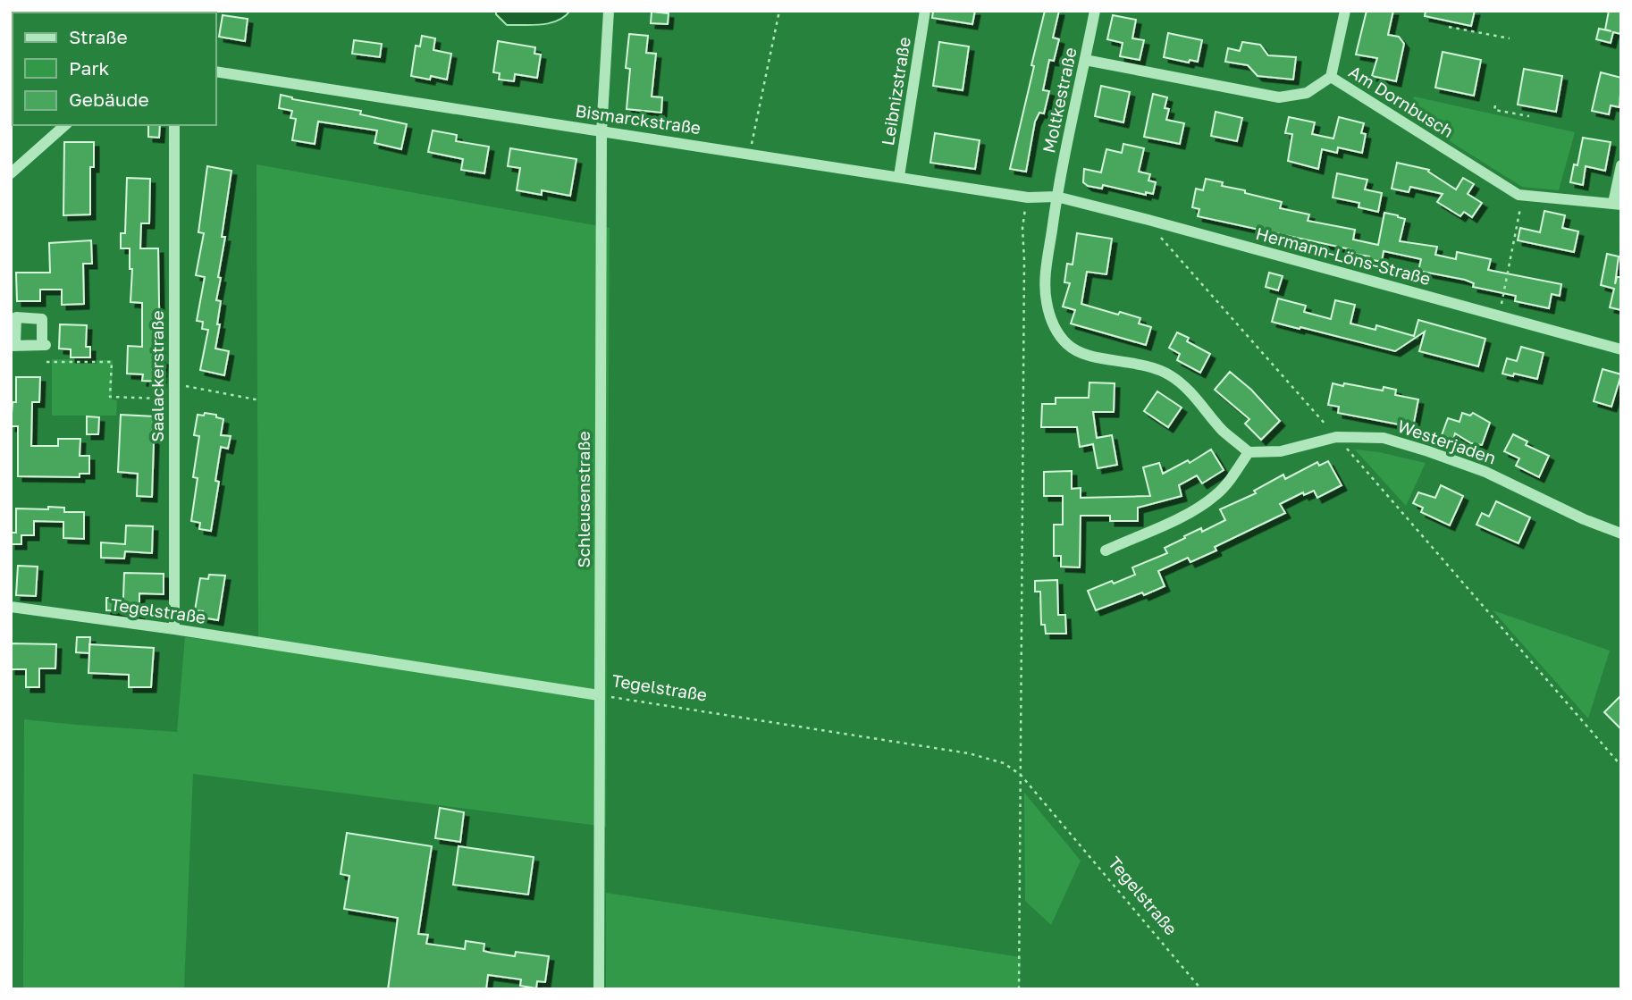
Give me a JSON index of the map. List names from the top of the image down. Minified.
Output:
{"streets":{"street":["Leibnizstraße","Moltkestraße","Am Dornbusch","Bismarckstraße","Hermann-Löns-Straße","Saalackerstraße","Westerjaden","Schleusenstraße","Tegelstraße"]},"crossings":[["Leibnizstraße","Bismarckstraße"],["Moltkestraße","Am Dornbusch"],["Moltkestraße","Bismarckstraße"],["Moltkestraße","Hermann-Löns-Straße"],["Bismarckstraße","Hermann-Löns-Straße"],["Bismarckstraße","Schleusenstraße"],["Saalackerstraße","Tegelstraße"],["Schleusenstraße","Tegelstraße"]],"legend":["Straße","Park","Gebäude"]}
